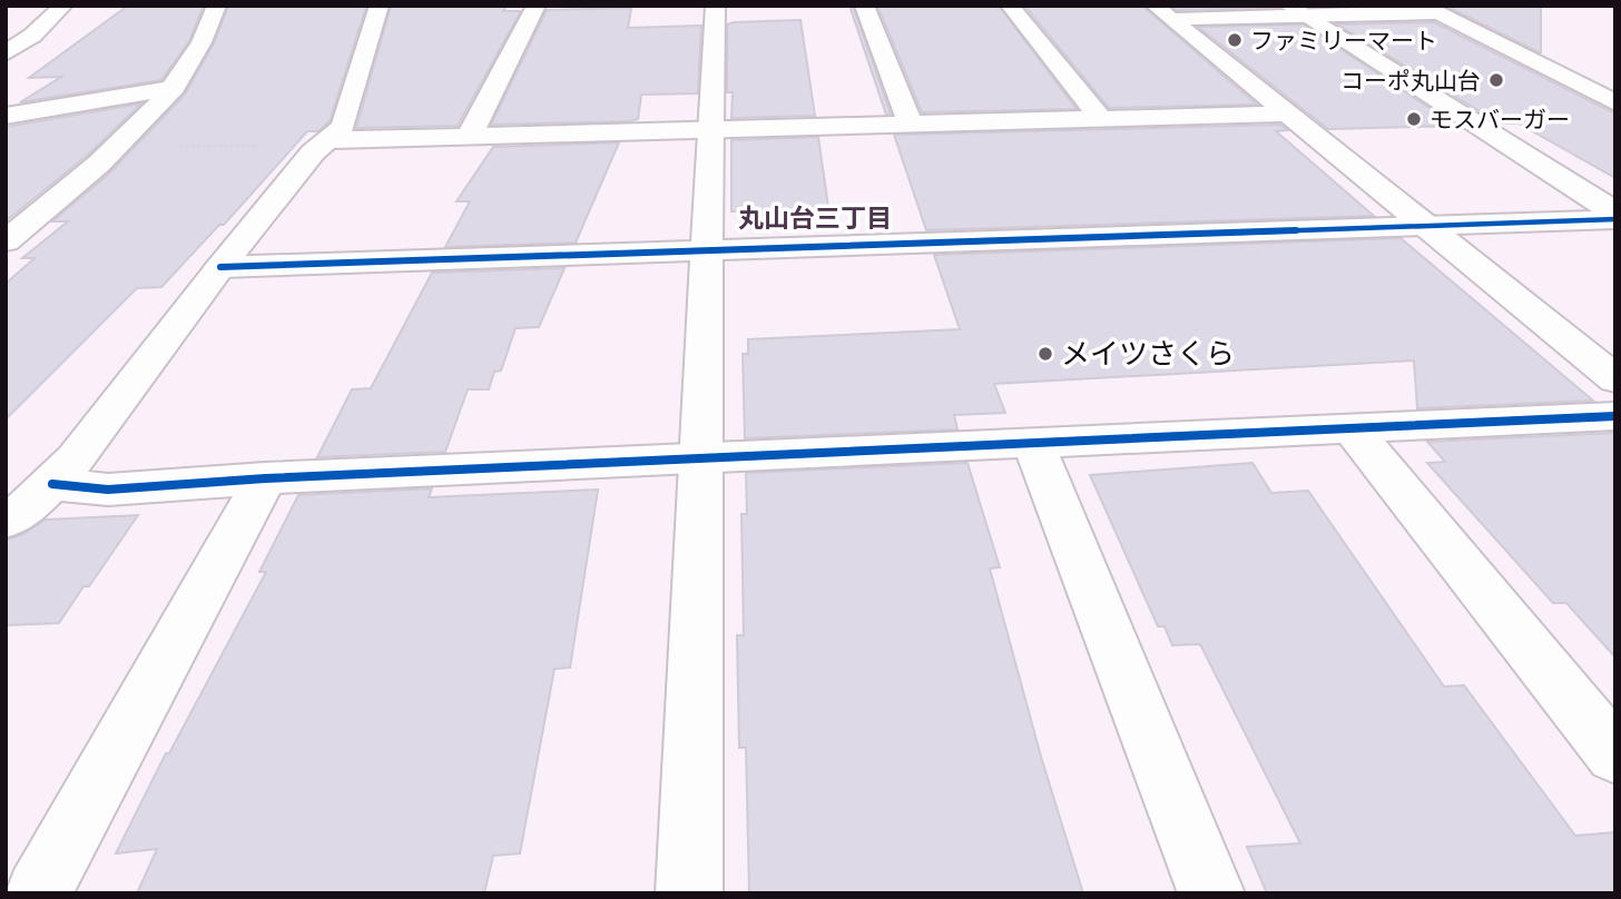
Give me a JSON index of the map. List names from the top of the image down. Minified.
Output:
{"districts":["丸山台三丁目"],"places":["ファミリーマート","コーポ丸山台","モスバーガー","メイツさくら"]}
